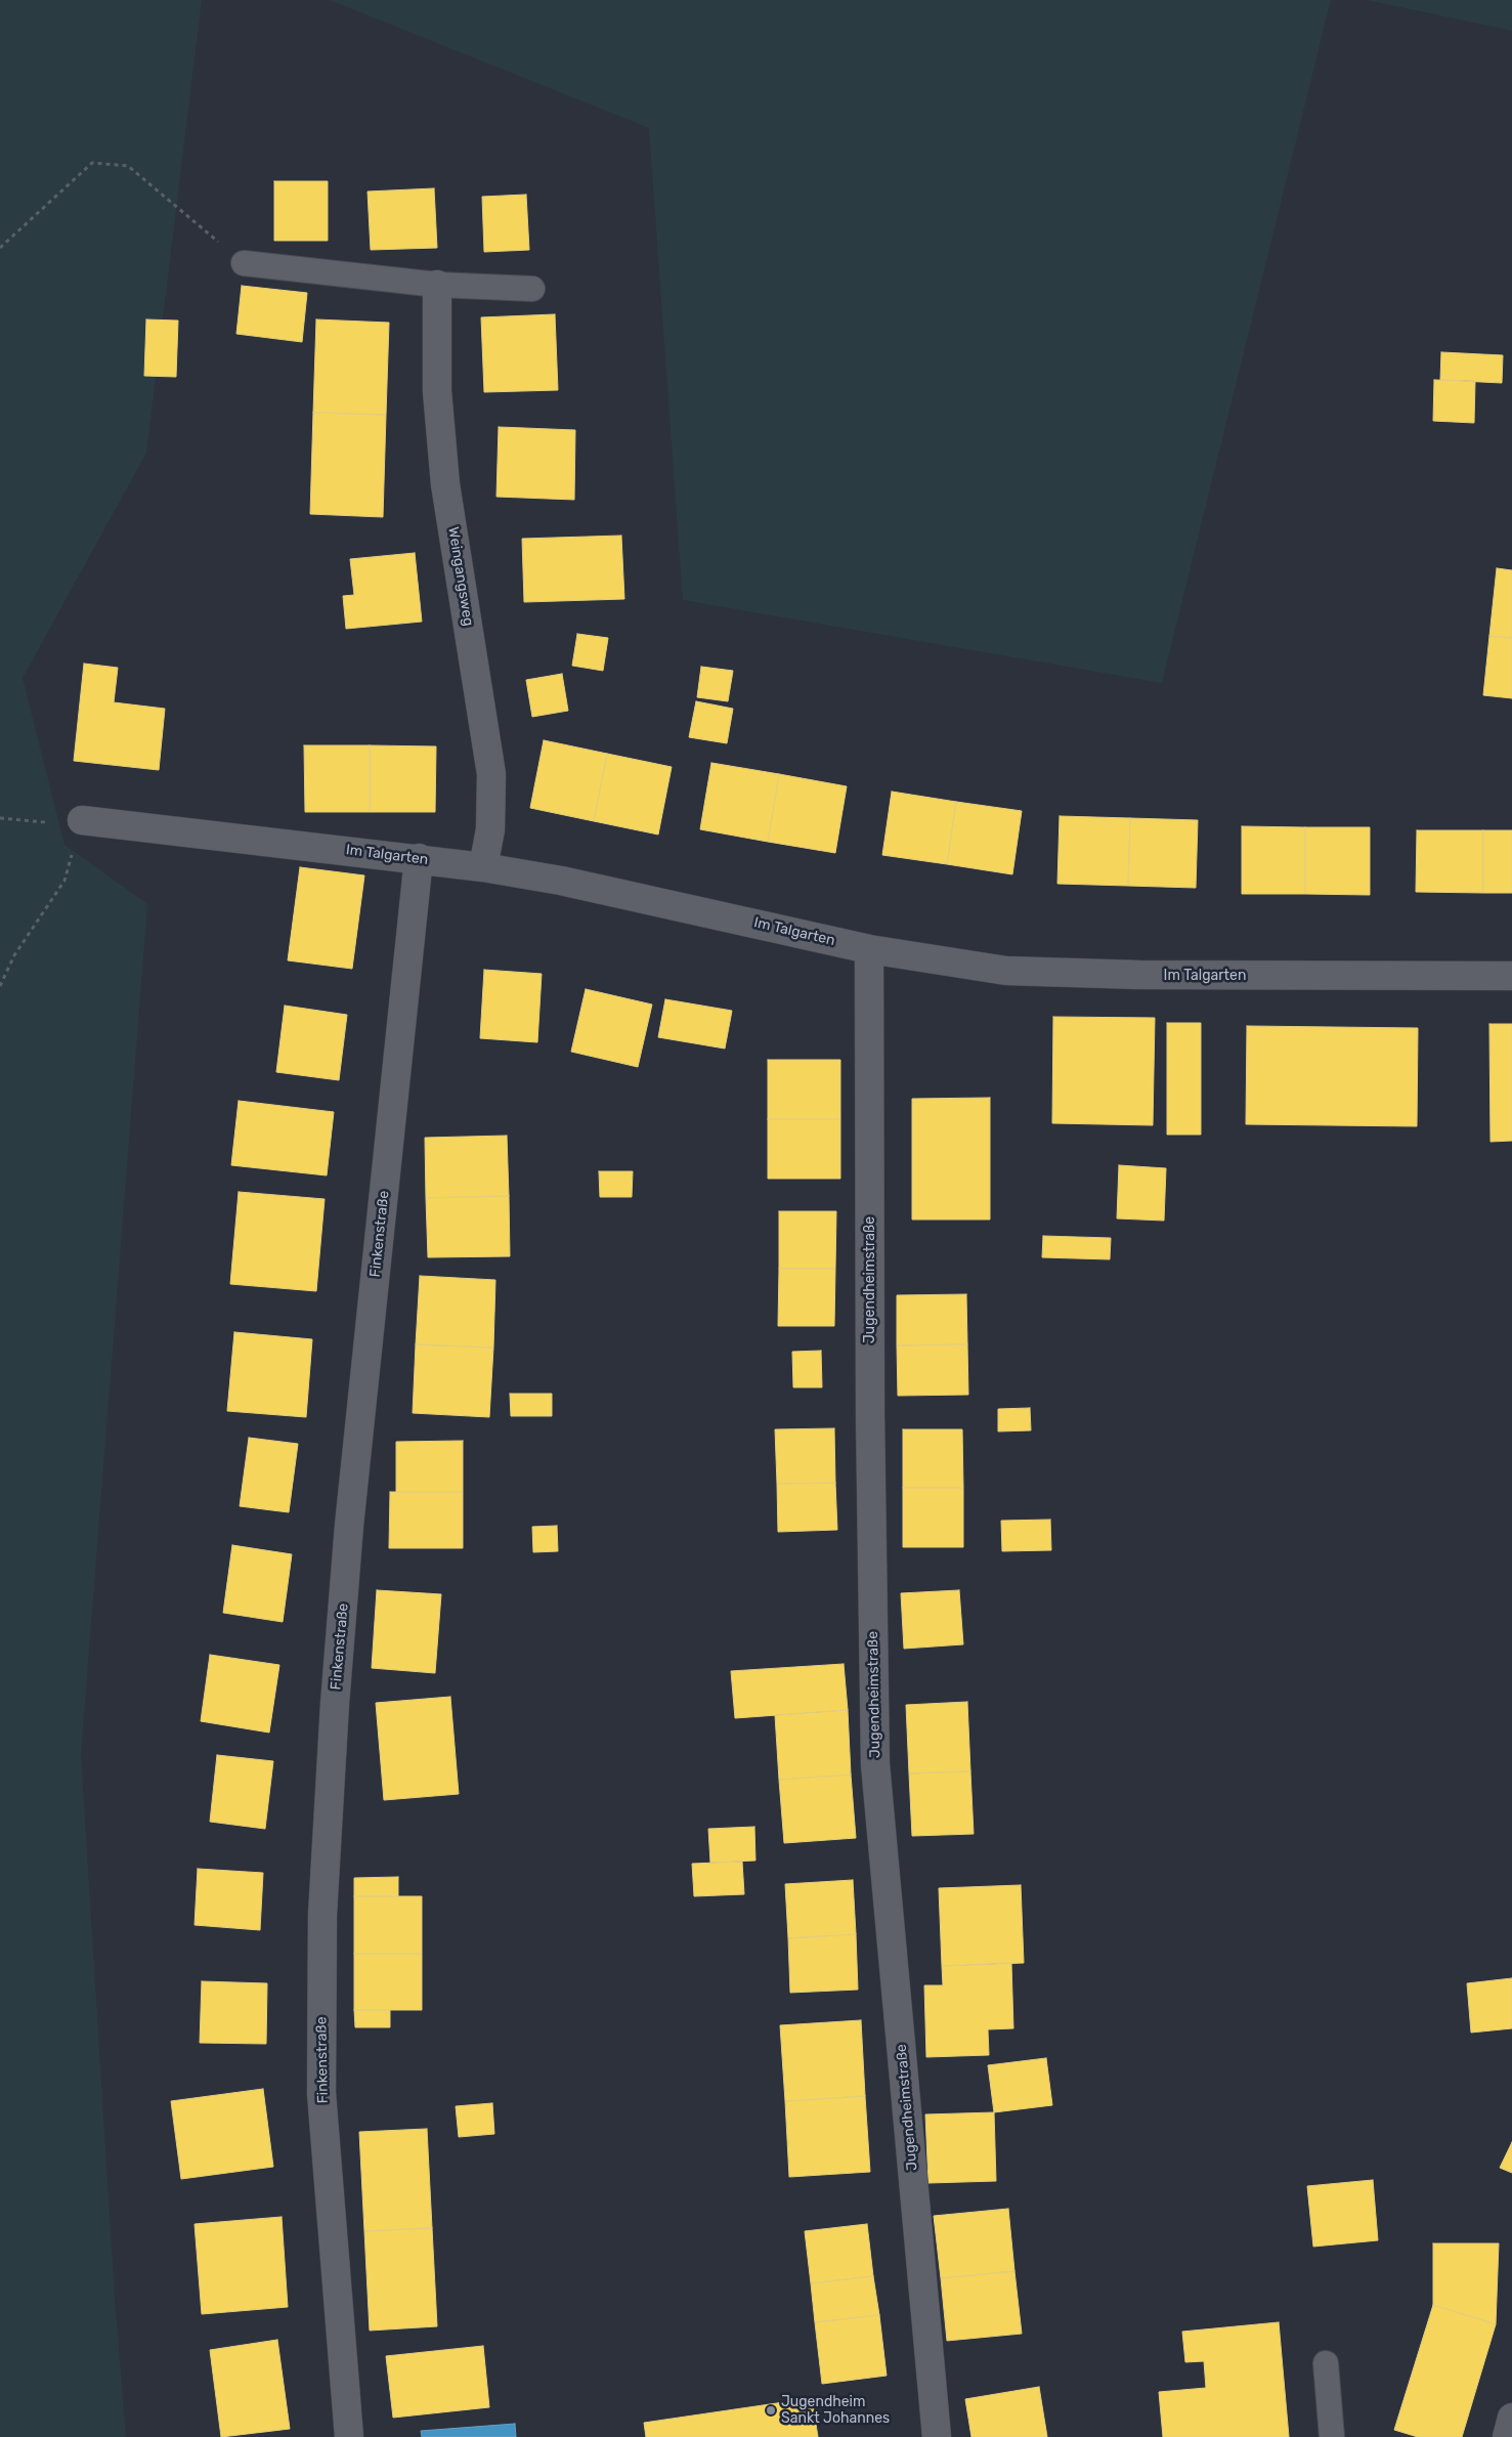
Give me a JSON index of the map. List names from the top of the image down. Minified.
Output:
{"streets":{"street":["Weingangsweg","Im Talgarten","Finkenstraße","Jugendheimstraße"]},"crossings":[["Weingangsweg","Im Talgarten"],["Im Talgarten","Finkenstraße"],["Im Talgarten","Jugendheimstraße"]],"places":["Jugendheim Sankt Johannes"]}
